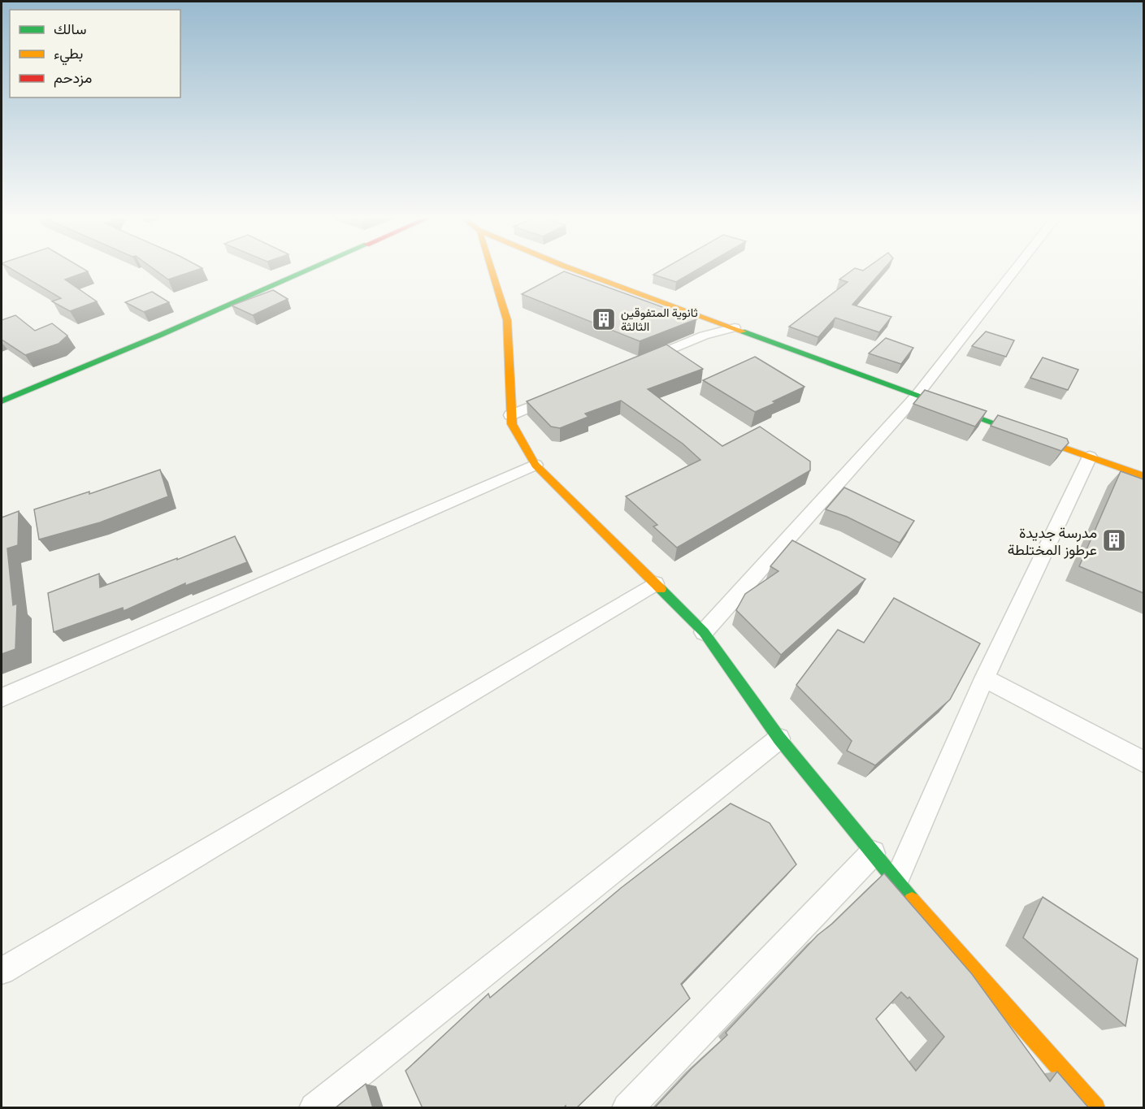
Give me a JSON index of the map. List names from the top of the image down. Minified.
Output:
{"places":{"building":["ثانوية المتفوقين الثالثة","مدرسة جديدة عرطوز المختلطة"]},"legend":["سالك","بطيء","مزدحم"]}
